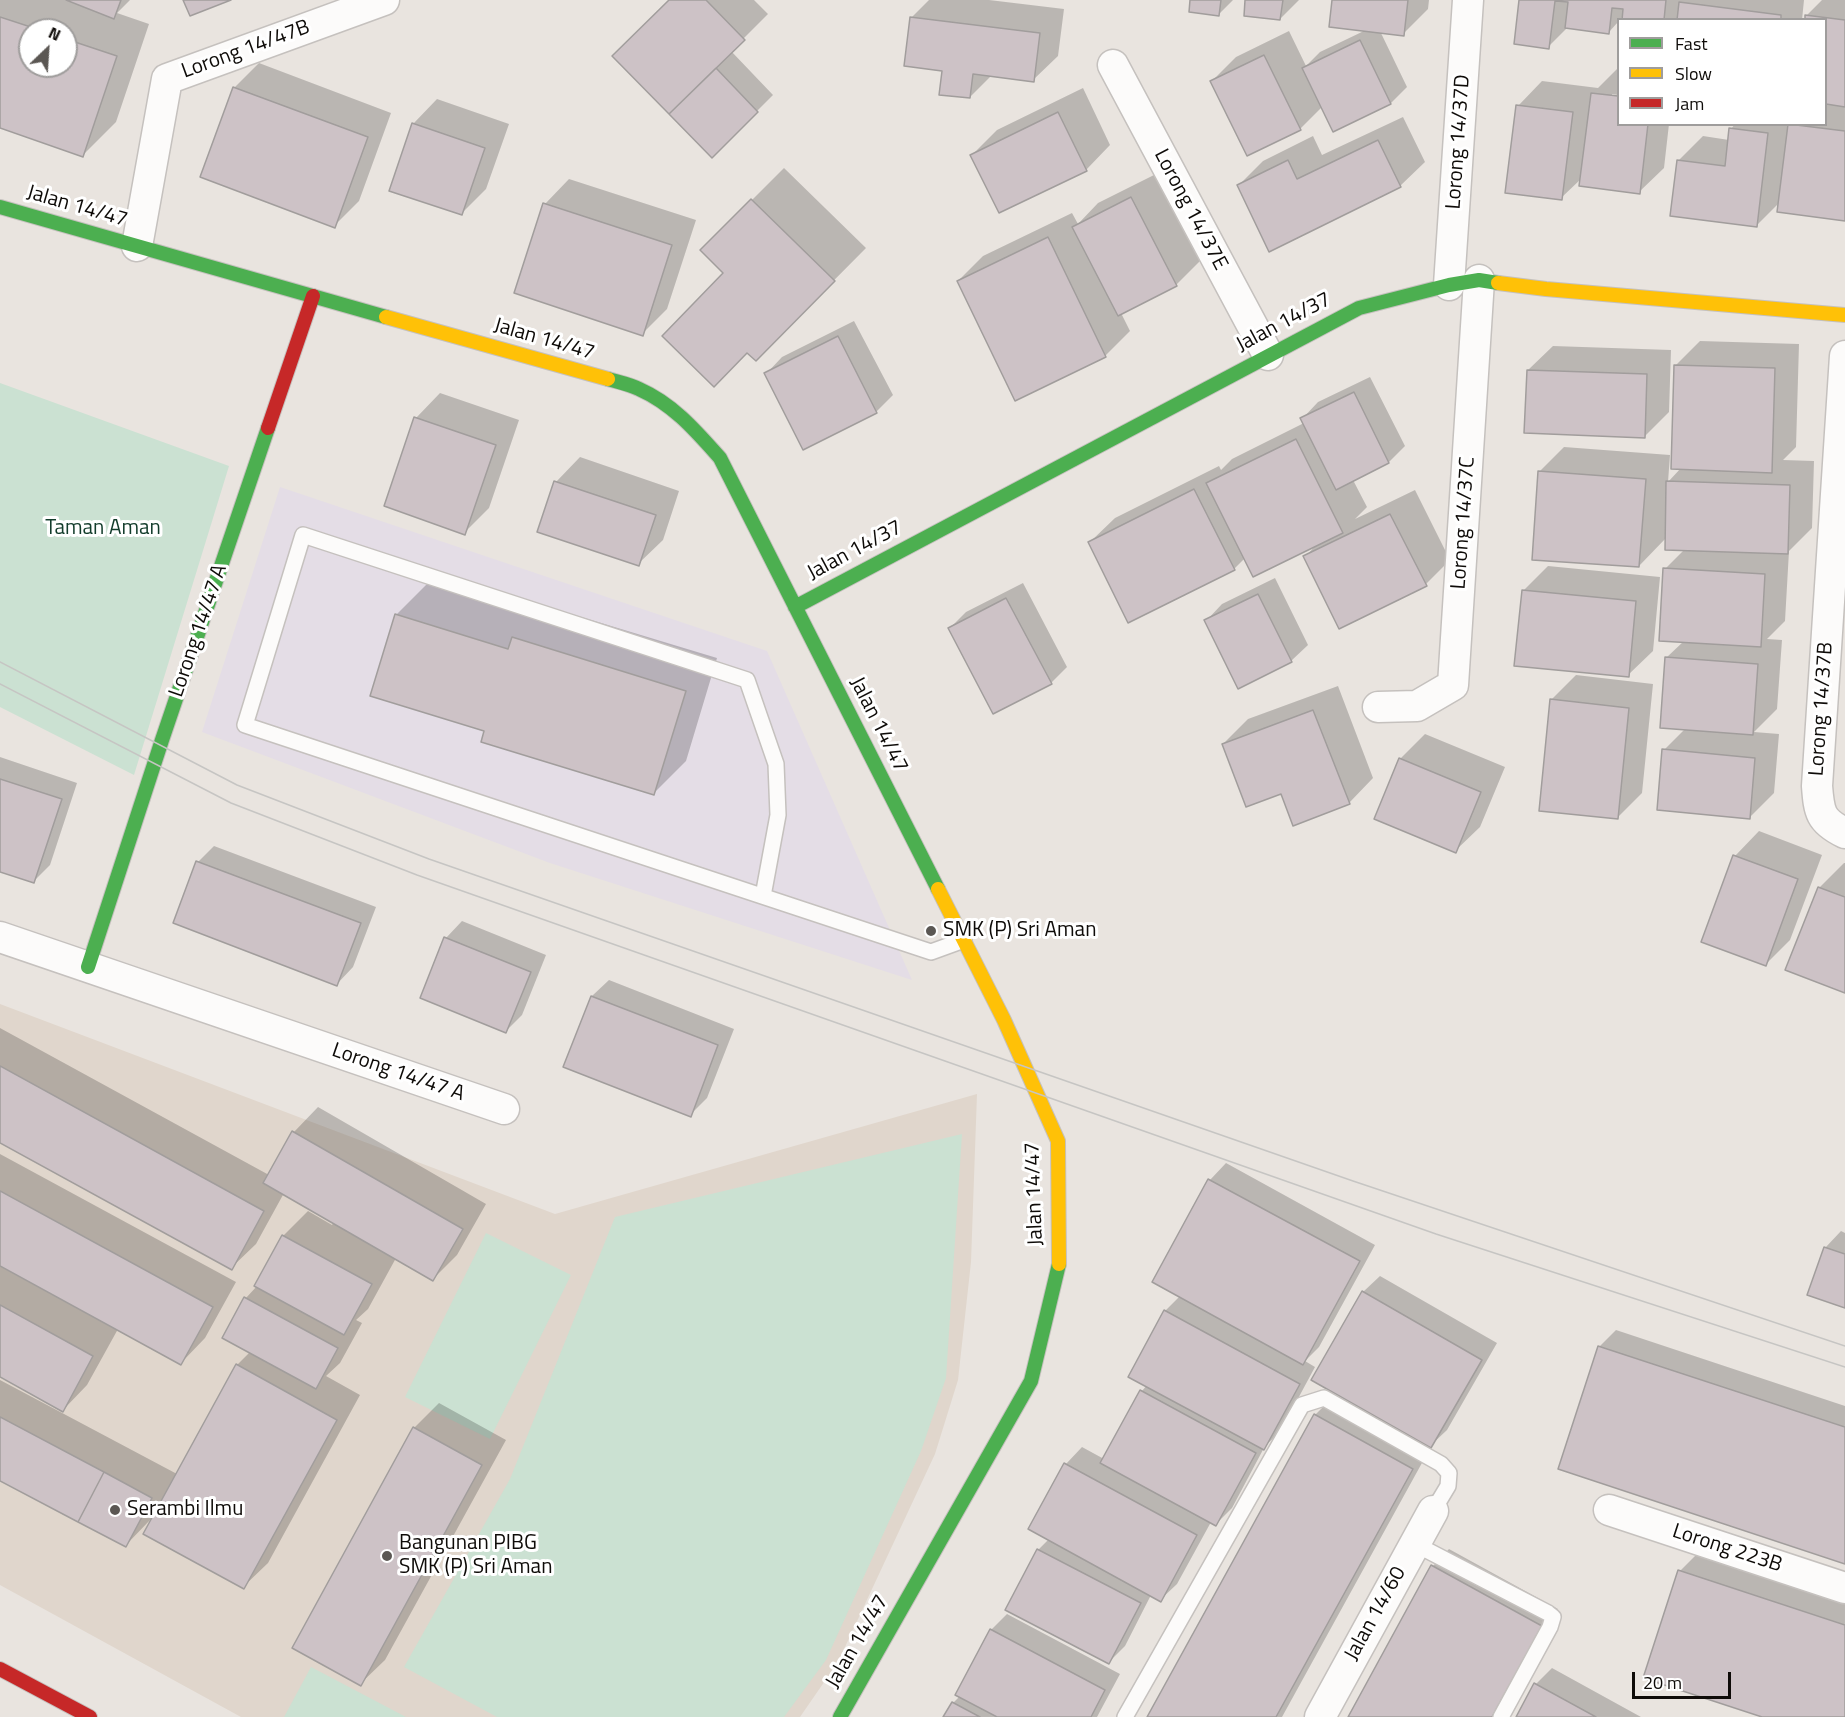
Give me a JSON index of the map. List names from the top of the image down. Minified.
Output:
{"streets":{"street":["Lorong 14/47B","Lorong 14/37D","Jalan 14/47","Lorong 14/37E","Jalan 14/37","Lorong 14/37C","Lorong 14/47 A","Lorong 14/37B","Lorong 223B","Jalan 14/60"]},"crossings":[["Lorong 14/47B","Jalan 14/47"],["Lorong 14/37D","Jalan 14/37"],["Jalan 14/47","Jalan 14/37"],["Jalan 14/47","Lorong 14/47 A"],["Lorong 14/37E","Jalan 14/37"],["Jalan 14/37","Lorong 14/37C"]],"parks":["Taman Aman"],"places":["SMK (P) Sri Aman","Serambi Ilmu","Bangunan PIBG SMK (P) Sri Aman"],"legend":["Fast","Slow","Jam"],"scale_bar":"20 m","north":"top right"}
